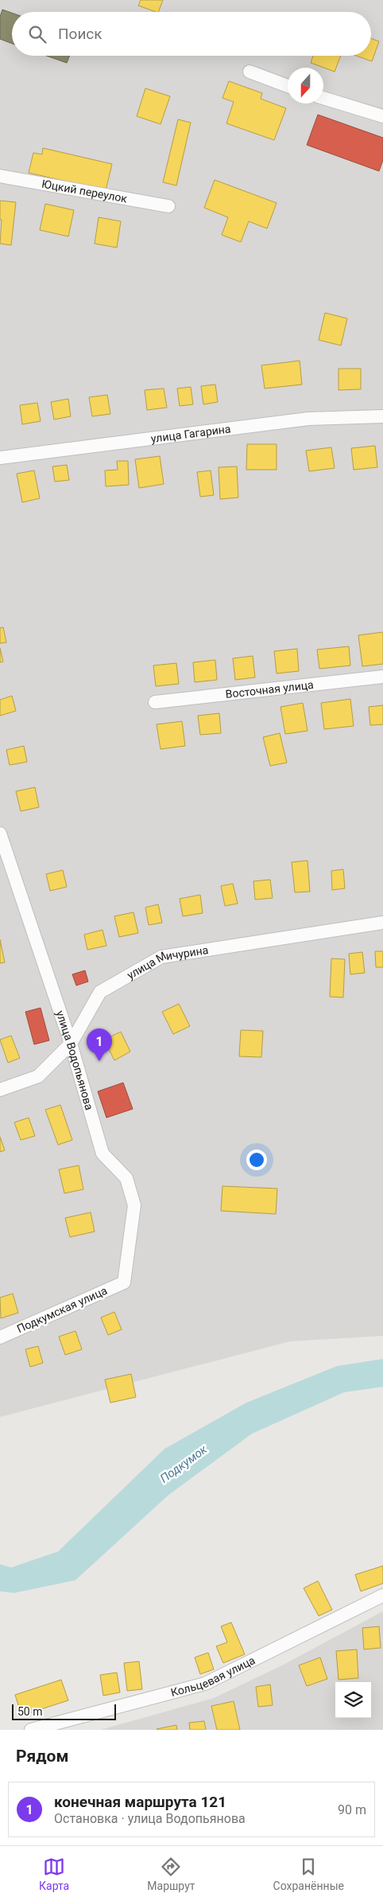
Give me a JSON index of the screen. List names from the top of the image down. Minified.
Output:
{"streets":{"street":["Юцкий переулок","улица Гагарина","Восточная улица","улица Мичурина","улица Водопьянова","Подкумская улица","Кольцевая улица"]},"crossings":[["улица Мичурина","улица Водопьянова"],["улица Водопьянова","Подкумская улица"]],"water":["Подкумок"],"scale_bar":"50 m","north":"bottom","page":{"search":"Поиск","pins":"1","scale":"50 m","heading":"Рядом","list":[{"mark":"1","name":"конечная маршрута 121","note":"Остановка · улица Водопьянова","value":"90 m"}],"nav":["Карта","Маршрут","Сохранённые"]}}
